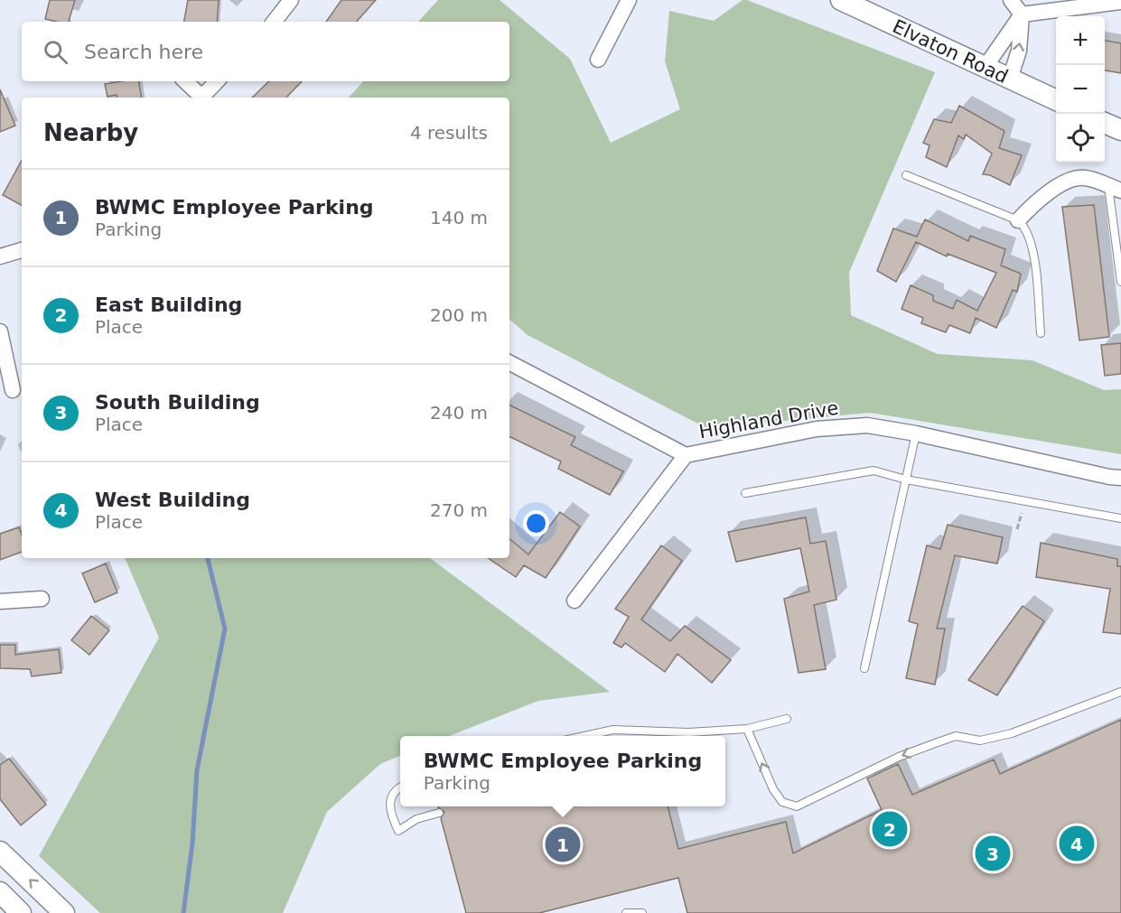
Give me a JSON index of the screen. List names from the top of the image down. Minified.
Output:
{"streets":{"street":["Elvaton Road","Highland Drive"]},"page":{"map_buttons":["+","−"],"search":"Search here","heading":["Nearby","4 results"],"list":[{"mark":"1","name":"BWMC Employee Parking","note":"Parking","value":"140 m"},{"mark":"2","name":"East Building","note":"Place","value":"200 m"},{"mark":"3","name":"South Building","note":"Place","value":"240 m"},{"mark":"4","name":"West Building","note":"Place","value":"270 m"}],"popup":["BWMC Employee Parking","Parking"],"pins":["2","4","1","3"]}}
